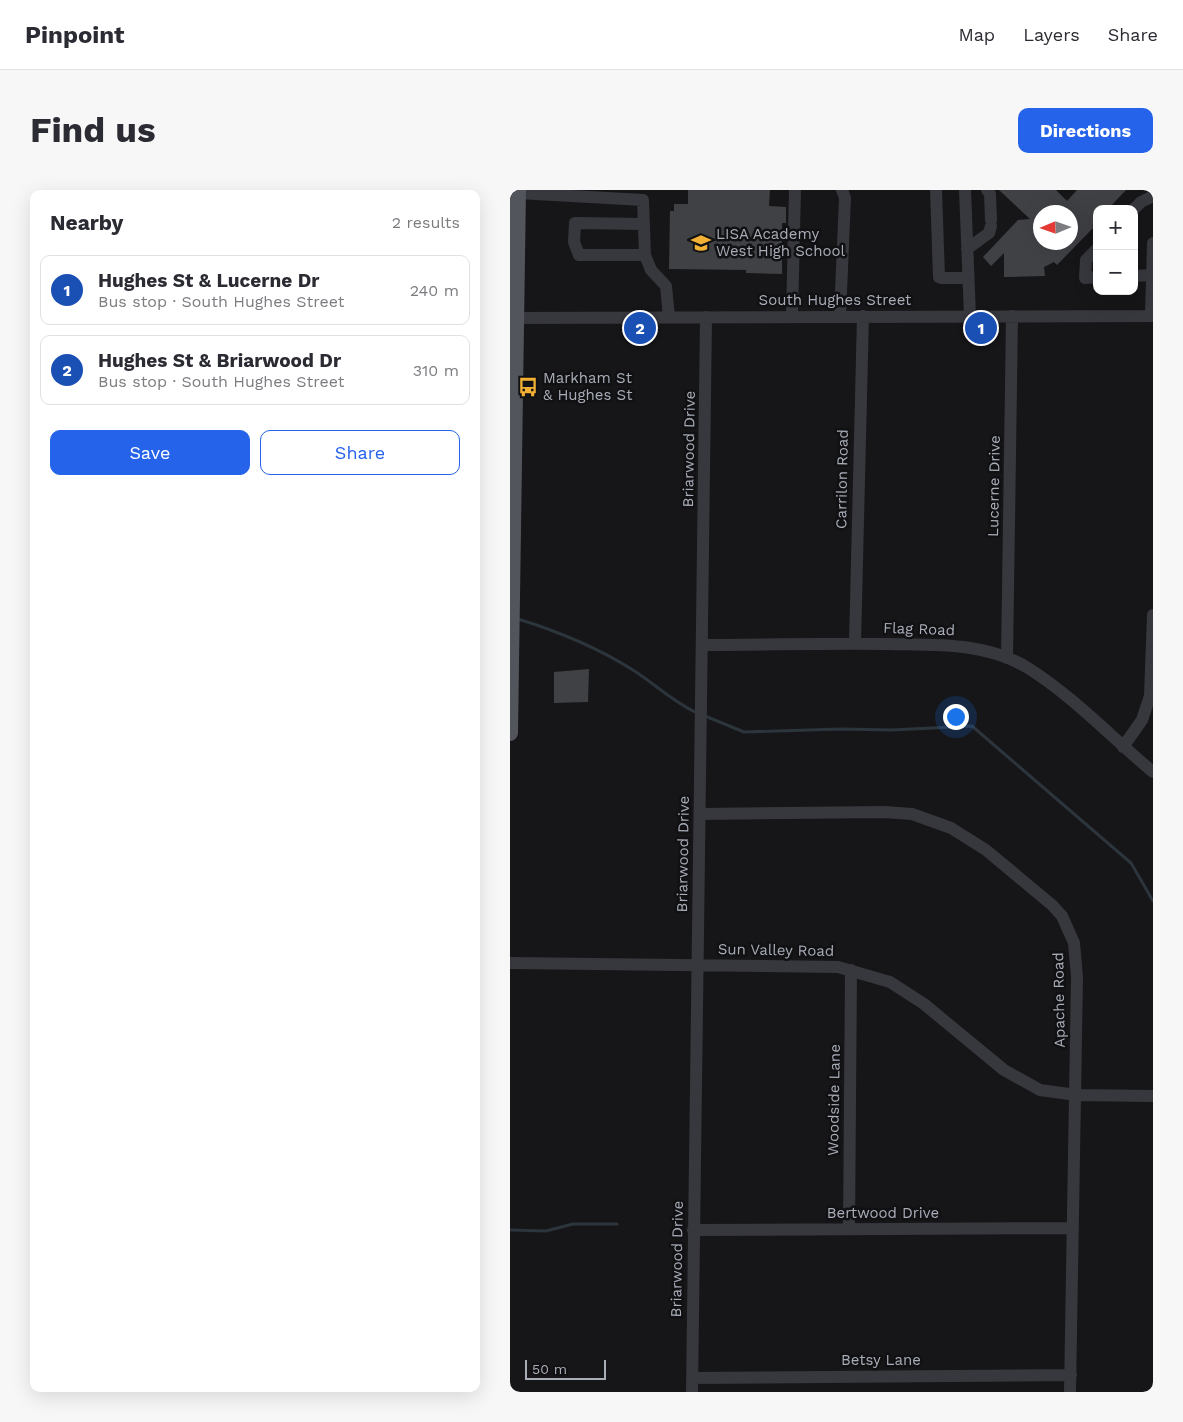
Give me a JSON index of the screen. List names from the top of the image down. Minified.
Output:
{"streets":{"street":["South Hughes Street","Briarwood Drive","Carrilon Road","Lucerne Drive","Flag Road","Sun Valley Road","Apache Road","Woodside Lane","Bertwood Drive","Betsy Lane"]},"crossings":[["South Hughes Street","Briarwood Drive"],["South Hughes Street","Carrilon Road"],["South Hughes Street","Lucerne Drive"],["Briarwood Drive","Flag Road"],["Briarwood Drive","Sun Valley Road"],["Briarwood Drive","Apache Road"],["Briarwood Drive","Bertwood Drive"],["Briarwood Drive","Betsy Lane"],["Carrilon Road","Flag Road"],["Lucerne Drive","Flag Road"],["Sun Valley Road","Apache Road"],["Sun Valley Road","Woodside Lane"],["Apache Road","Bertwood Drive"],["Apache Road","Betsy Lane"],["Woodside Lane","Bertwood Drive"]],"places":{"school or university":["LISA Academy West High School"],"bus stop":["Markham St & Hughes St"]},"scale_bar":"50 m","north":"left","page":{"header":"Pinpoint","nav":["Map","Layers","Share"],"buttons":["Directions",["Save","Share"]],"title":"Find us","heading":["Nearby","2 results"],"map_buttons":["+","−"],"list":[{"mark":"1","name":"Hughes St & Lucerne Dr","note":"Bus stop · South Hughes Street","value":"240 m"},{"mark":"2","name":"Hughes St & Briarwood Dr","note":"Bus stop · South Hughes Street","value":"310 m"}],"pins":["1","2"],"scale":"50 m"}}
